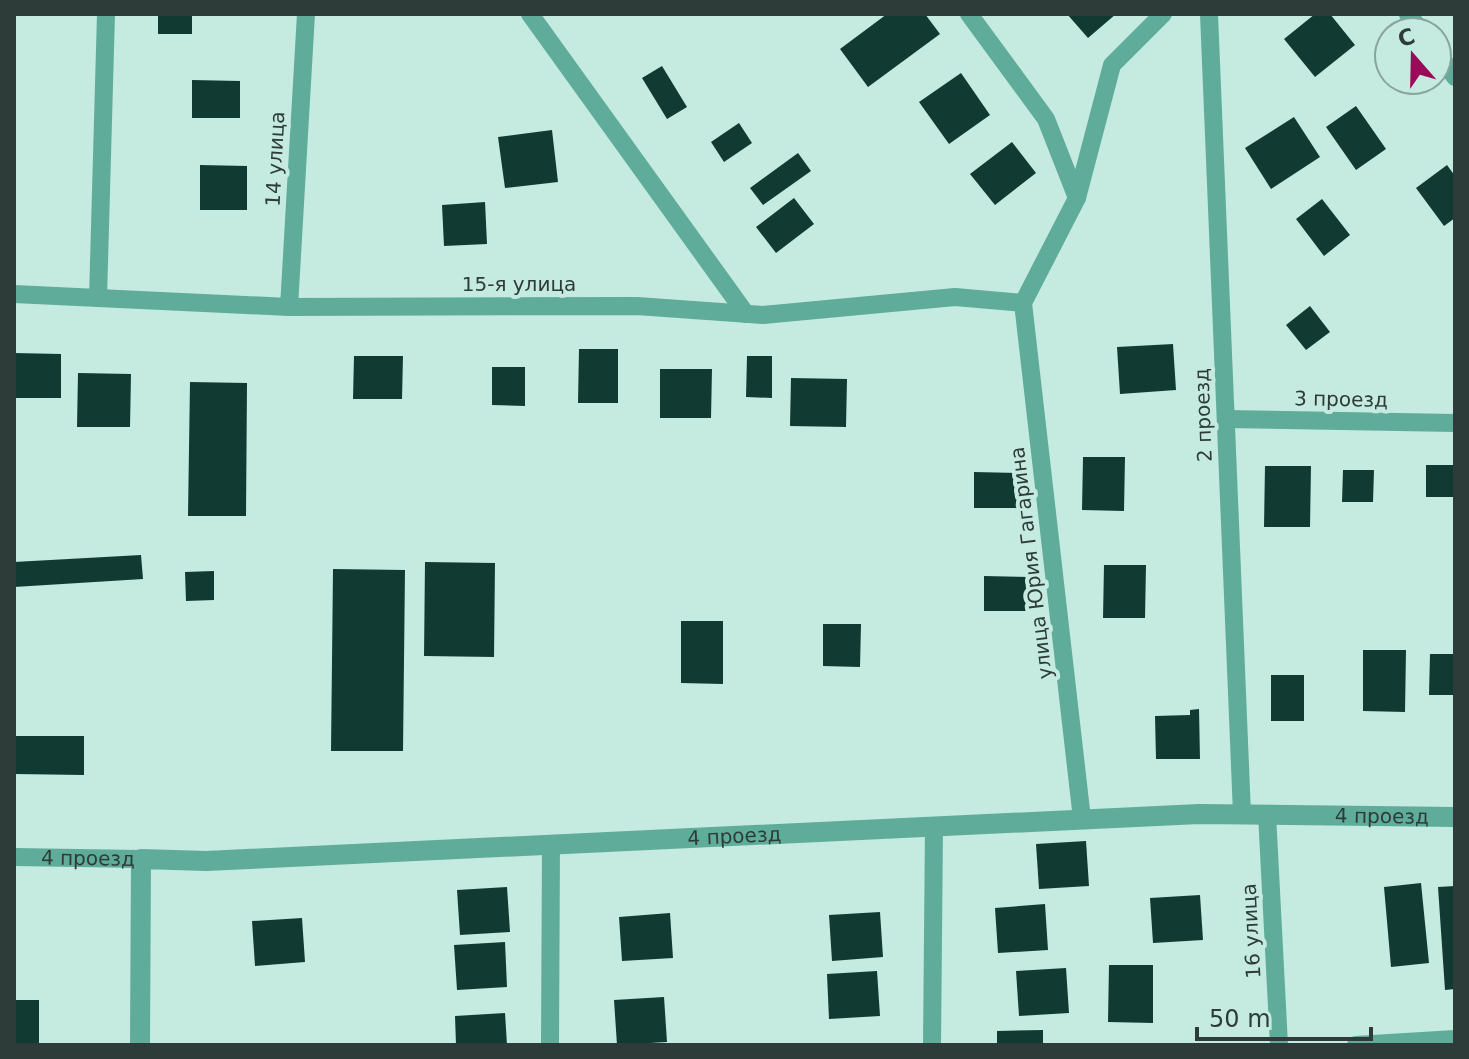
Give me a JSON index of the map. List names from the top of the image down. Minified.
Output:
{"streets":{"street":["14 улица","15-я улица","3 проезд","2 проезд","улица Юрия Гагарина","4 проезд","16 улица"]},"crossings":[["14 улица","15-я улица"],["15-я улица","улица Юрия Гагарина"],["3 проезд","2 проезд"],["2 проезд","4 проезд"],["улица Юрия Гагарина","4 проезд"],["4 проезд","16 улица"]],"scale_bar":"50 m","north":"top"}
